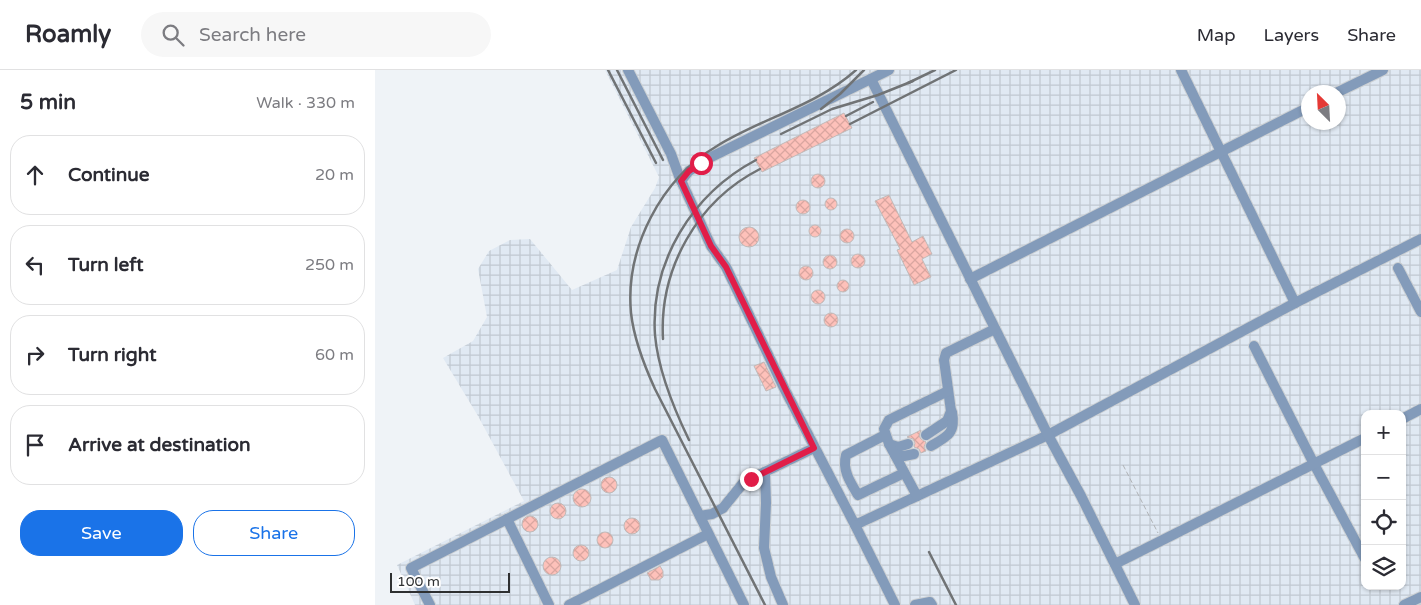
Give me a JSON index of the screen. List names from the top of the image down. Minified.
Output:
{"scale_bar":"100 m","north":"top left","page":{"header":"Roamly","search":"Search here","nav":["Map","Layers","Share"],"heading":["5 min","Walk · 330 m"],"list":[["Continue","20 m"],["Turn left","250 m"],["Turn right","60 m"],"Arrive at destination"],"map_buttons":["+","−"],"buttons":["Save","Share"],"scale":"100 m"}}
